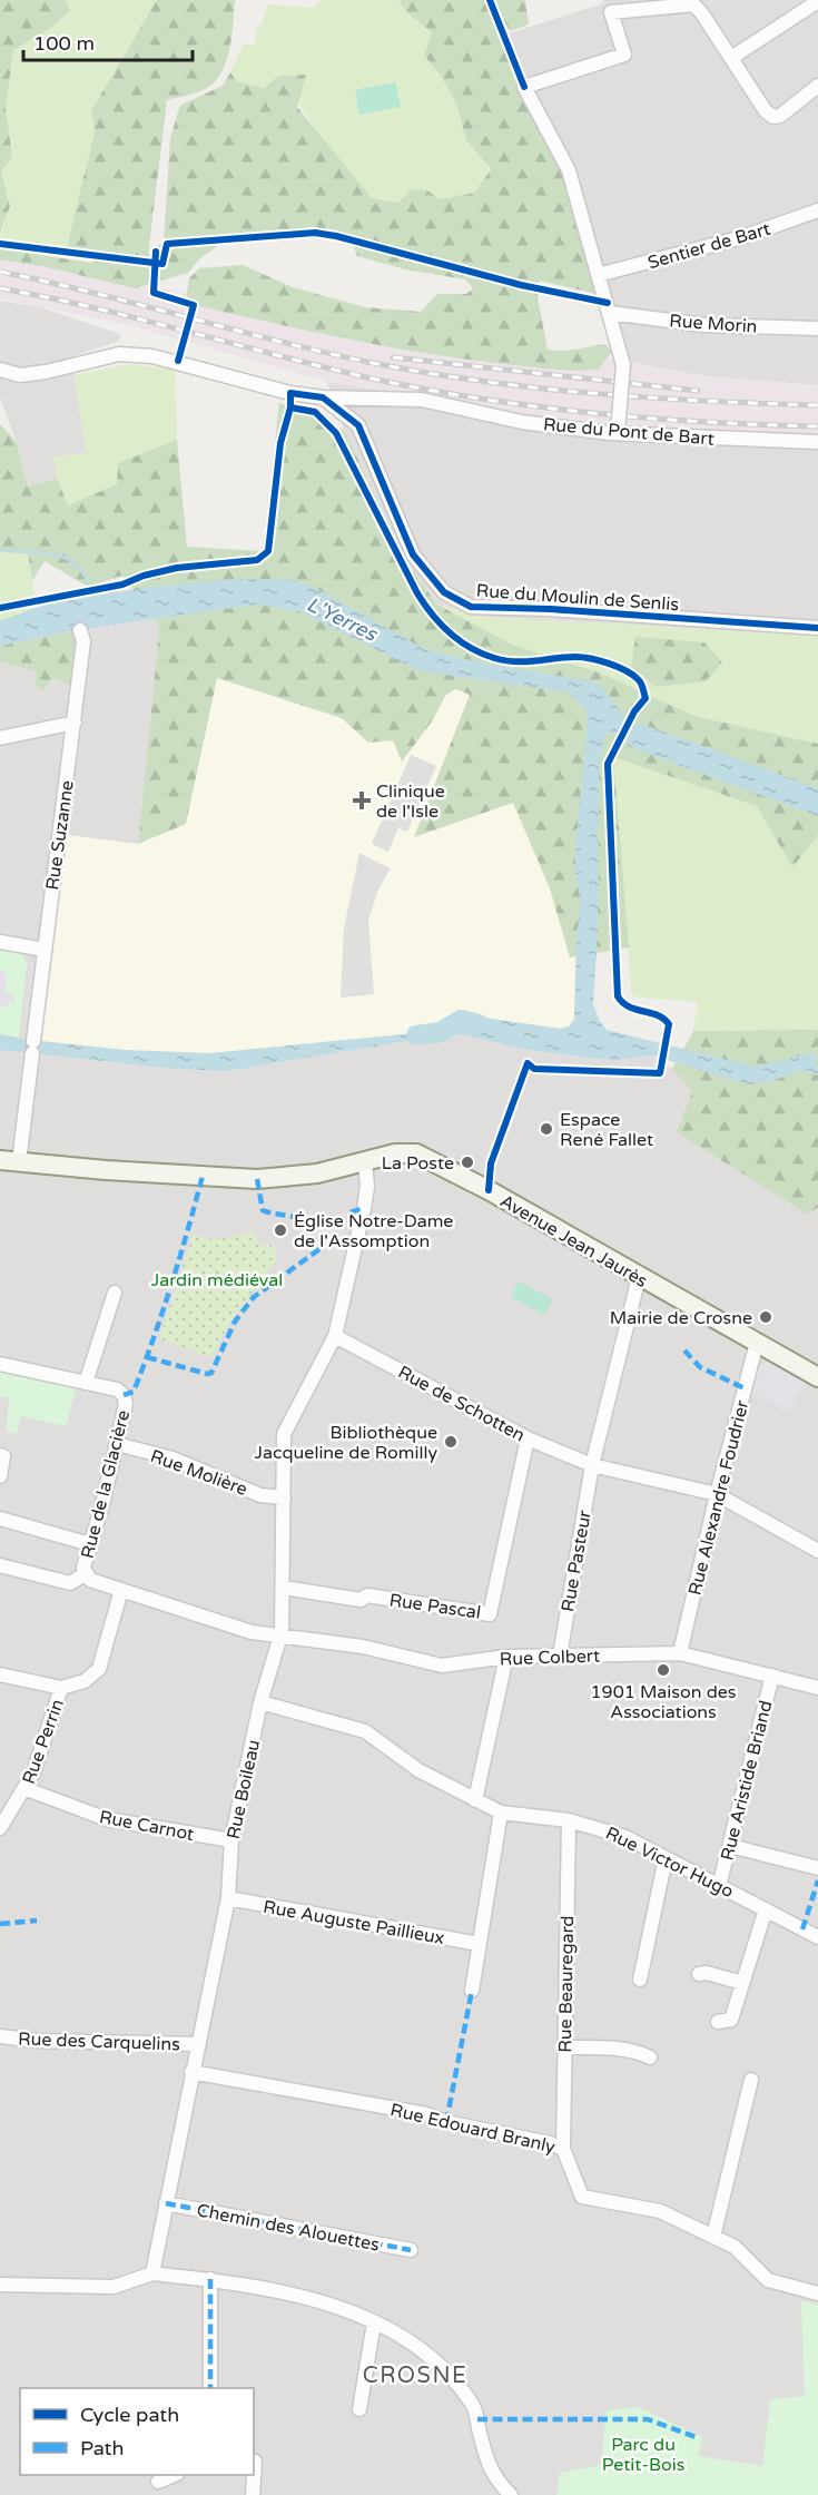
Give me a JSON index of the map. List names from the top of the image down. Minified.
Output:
{"streets":{"street":["Sentier de Bart","Rue Morin","Rue du Pont de Bart","Rue du Moulin de Senlis","Rue Suzanne","Avenue Jean Jaurès","Rue de Schotten","Rue Molière","Rue de la Glacière","Rue Alexandre Foudrier","Rue Pasteur","Rue Pascal","Rue Colbert","Rue Perrin","Rue Aristide Briand","Rue Boileau","Rue Carnot","Rue Victor Hugo","Rue Auguste Paillieux","Rue Beauregard","Rue des Carquelins","Rue Edouard Branly","Chemin des Alouettes"]},"crossings":[["Rue du Pont de Bart","Rue du Moulin de Senlis"],["Rue Suzanne","Avenue Jean Jaurès"],["Avenue Jean Jaurès","Rue Alexandre Foudrier"],["Avenue Jean Jaurès","Rue Pasteur"],["Avenue Jean Jaurès","Rue Boileau"],["Rue de Schotten","Rue Alexandre Foudrier"],["Rue de Schotten","Rue Pasteur"],["Rue de Schotten","Rue Pascal"],["Rue de Schotten","Rue Boileau"],["Rue Molière","Rue de la Glacière"],["Rue Molière","Rue Boileau"],["Rue de la Glacière","Rue Colbert"],["Rue de la Glacière","Rue Boileau"],["Rue Alexandre Foudrier","Rue Colbert"],["Rue Pasteur","Rue Colbert"],["Rue Pascal","Rue Boileau"],["Rue Colbert","Rue Aristide Briand"],["Rue Colbert","Rue Boileau"],["Rue Perrin","Rue Carnot"],["Rue Aristide Briand","Rue Victor Hugo"],["Rue Boileau","Rue Carnot"],["Rue Boileau","Rue Victor Hugo"],["Rue Boileau","Rue Auguste Paillieux"],["Rue Boileau","Rue des Carquelins"],["Rue Boileau","Rue Edouard Branly"],["Rue Boileau","Chemin des Alouettes"],["Rue Victor Hugo","Rue Beauregard"],["Rue Beauregard","Rue Edouard Branly"]],"districts":["CROSNE"],"water":["L'Yerres"],"parks":["Jardin médiéval","Parc du Petit-Bois"],"places":{"health":["Clinique de l'Isle"],"other":["Espace René Fallet","La Poste","Église Notre-Dame de l'Assomption","Mairie de Crosne","Bibliothèque Jacqueline de Romilly","1901 Maison des Associations"]},"legend":["Cycle path","Path"],"scale_bar":"100 m"}
